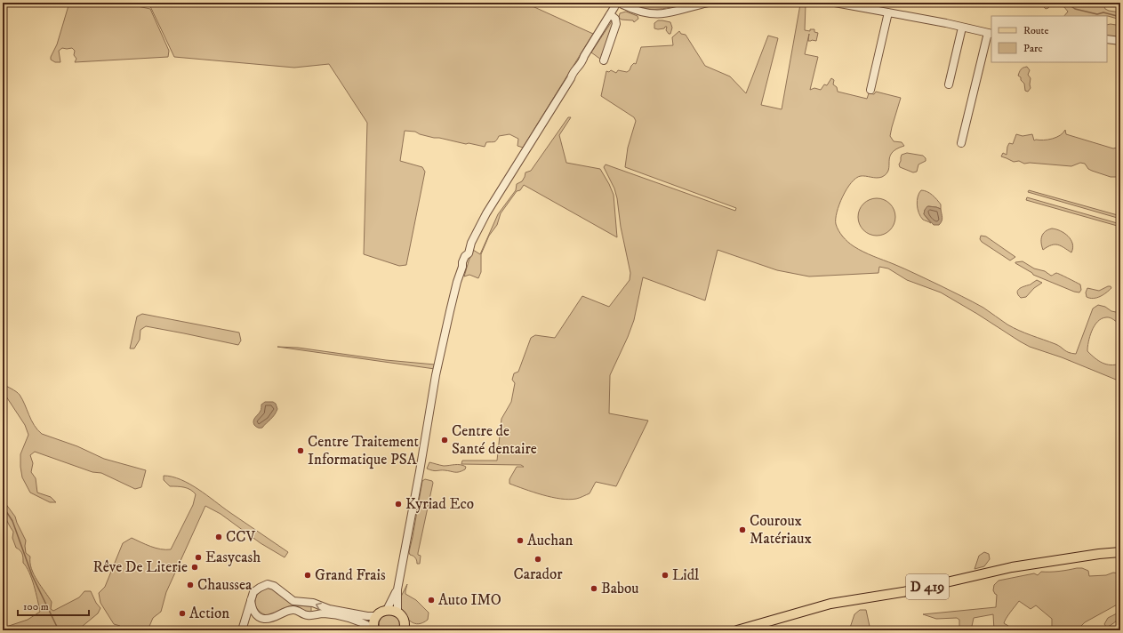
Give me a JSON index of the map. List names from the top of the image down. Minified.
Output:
{"streets":{"main road":["D 419"]},"places":["Centre de Santé dentaire","Centre Traitement Informatique PSA","Kyriad Eco","Couroux Matériaux","CCV","Auchan","Easycash","Carador","Rêve De Literie","Grand Frais","Lidl","Chaussea","Babou","Auto IMO","Action"],"legend":["Route","Parc"],"scale_bar":"100 m"}
